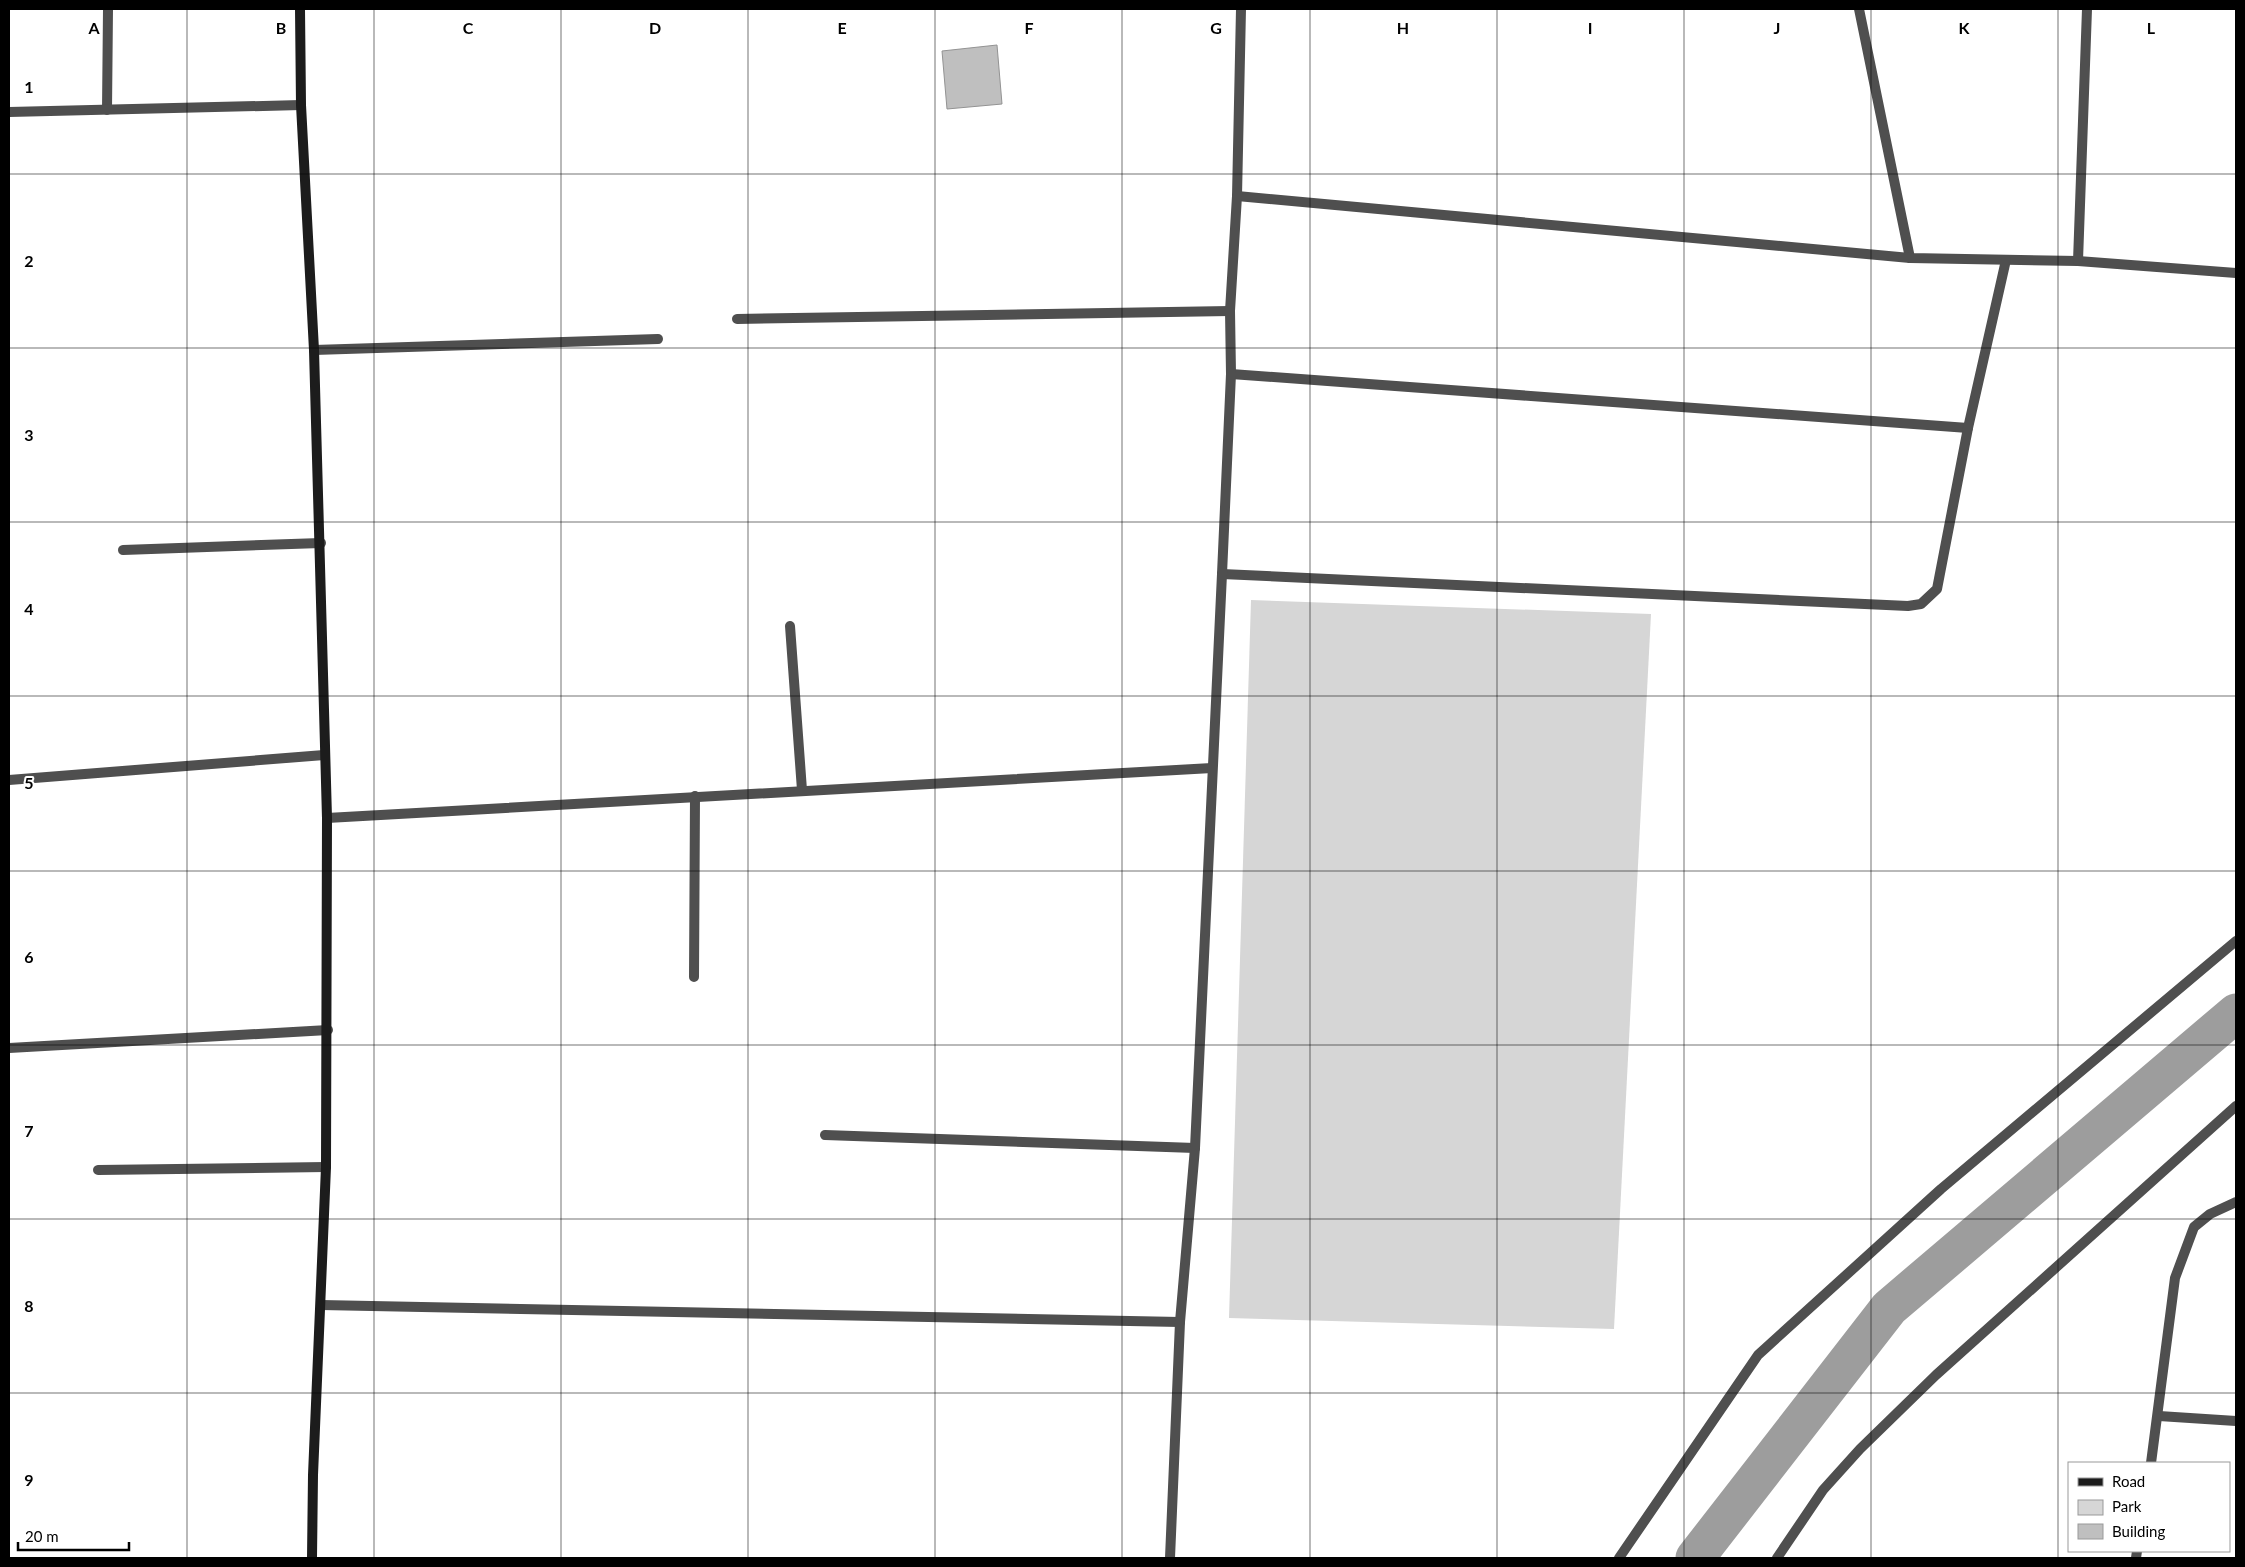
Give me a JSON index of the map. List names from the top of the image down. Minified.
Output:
{"legend":["Road","Park","Building"],"scale_bar":"20 m","grid":{"columns":["A","B","C","D","E","F","G","H","I","J","K","L"],"rows":["1","2","3","4","5","6","7","8","9"]}}
